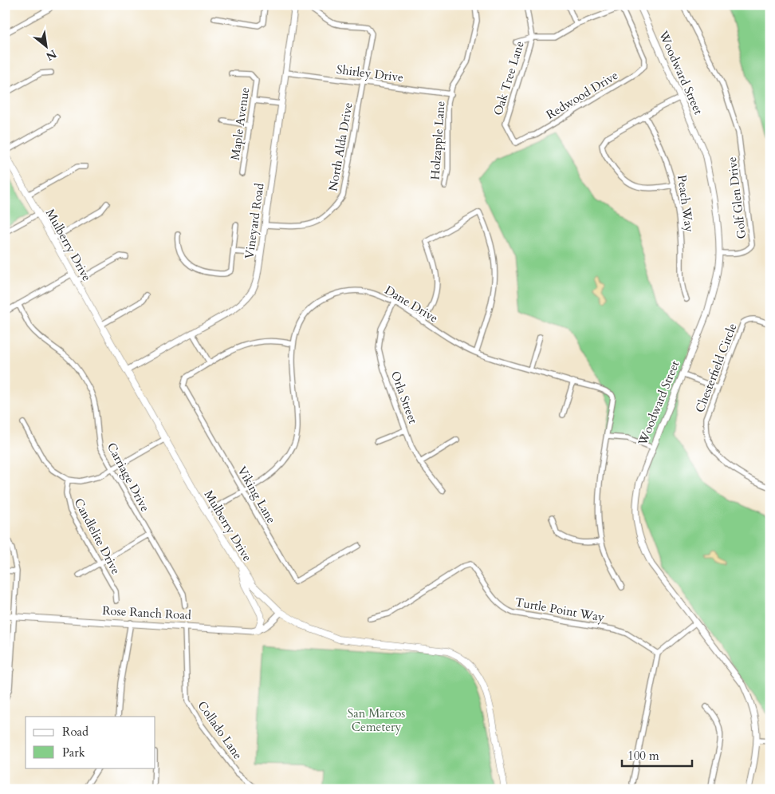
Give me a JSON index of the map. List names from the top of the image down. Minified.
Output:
{"streets":{"main road":["Mulberry Drive"],"street":["Woodward Street","Shirley Drive","Oak Tree Lane","Redwood Drive","Maple Avenue","Holzapple Lane","North Alda Drive","Golf Glen Drive","Peach Way","Vineyard Road","Dane Drive","Chesterfield Circle","Orla Street","Carriage Drive","Viking Lane","Candlelite Drive","Turtle Point Way","Rose Ranch Road","Collado Lane"]},"crossings":[["Woodward Street","Golf Glen Drive"],["Shirley Drive","Holzapple Lane"],["Shirley Drive","North Alda Drive"],["Shirley Drive","Vineyard Road"],["Oak Tree Lane","Redwood Drive"],["North Alda Drive","Vineyard Road"],["Vineyard Road","Mulberry Drive"],["Mulberry Drive","Dane Drive"],["Dane Drive","Orla Street"],["Dane Drive","Viking Lane"],["Rose Ranch Road","Collado Lane"]],"parks":["San Marcos Cemetery"],"legend":["Road","Park"],"scale_bar":"100 m","north":"bottom right"}
